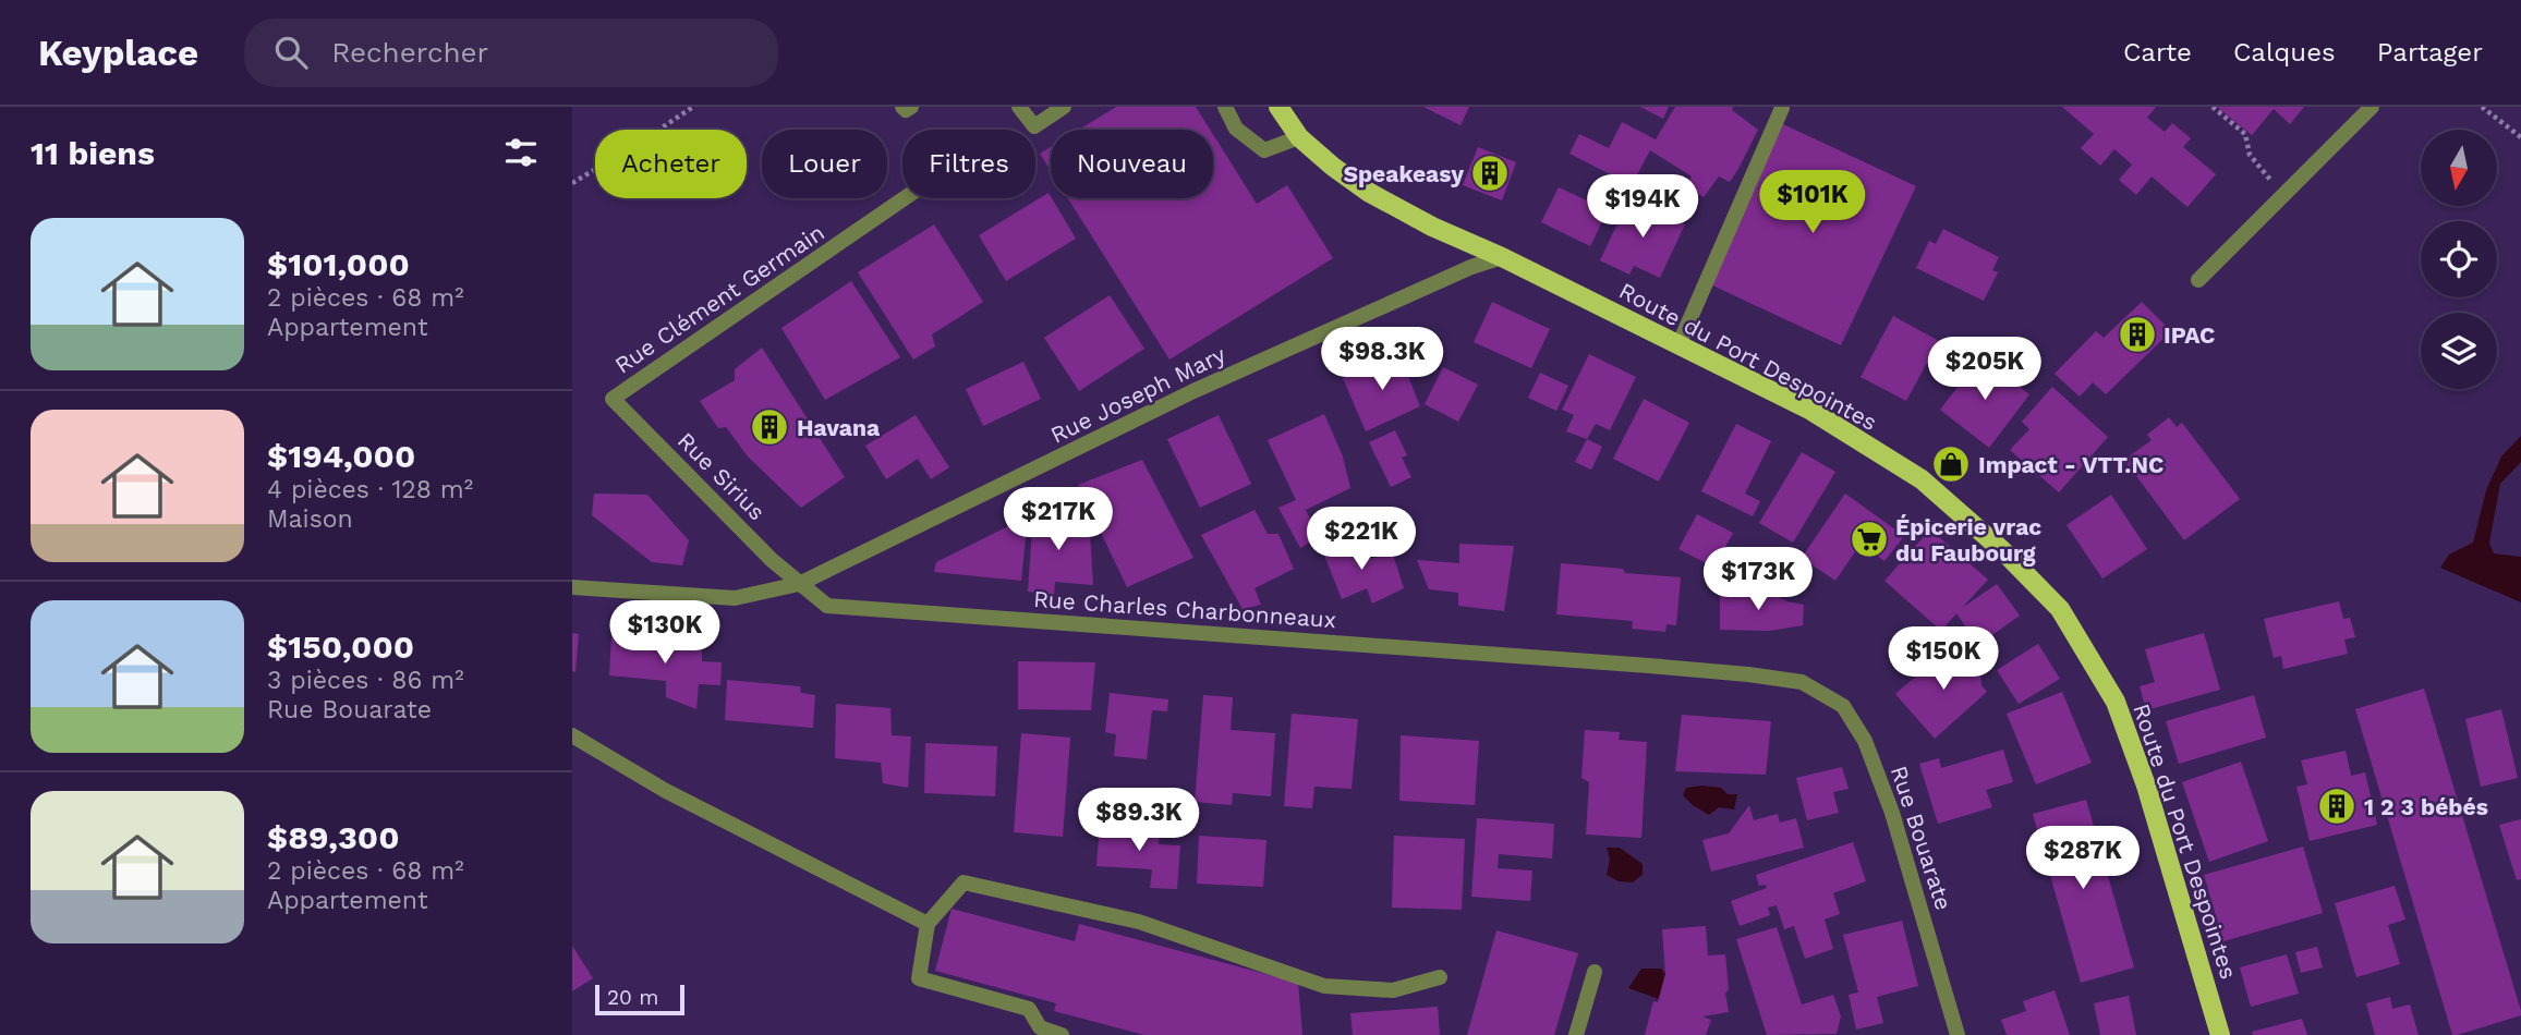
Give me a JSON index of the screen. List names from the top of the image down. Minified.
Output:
{"streets":{"main road":["Route du Port Despointes"],"street":["Rue Clément Germain","Rue Joseph Mary","Rue Sirius","Rue Charles Charbonneaux","Rue Bouarate"]},"crossings":[["Rue Clément Germain","Rue Sirius"],["Route du Port Despointes","Rue Joseph Mary"],["Rue Joseph Mary","Rue Sirius"],["Rue Joseph Mary","Rue Charles Charbonneaux"],["Rue Sirius","Rue Charles Charbonneaux"],["Rue Charles Charbonneaux","Rue Bouarate"]],"places":{"building":["Speakeasy","IPAC","Havana","1 2 3 bébés"],"shop":["Impact - VTT.NC"],"supermarket":["Épicerie vrac du Faubourg"]},"scale_bar":"20 m","north":"bottom","page":{"header":"Keyplace","search":"Rechercher","nav":["Carte","Calques","Partager"],"heading":"11 biens","chip":["Acheter","Louer","Filtres","Nouveau"],"price":["$101K","$194K","$98.3K","$205K","$217K","$221K","$173K","$130K","$150K","$89.3K","$287K"],"list":[{"name":"$101,000","note":"2 pièces · 68 m² · Appartement"},{"name":"$194,000","note":"4 pièces · 128 m² · Maison"},{"name":"$150,000","note":"3 pièces · 86 m² · Rue Bouarate"},{"name":"$89,300","note":"2 pièces · 68 m² · Appartement"}],"scale":"20 m"}}
